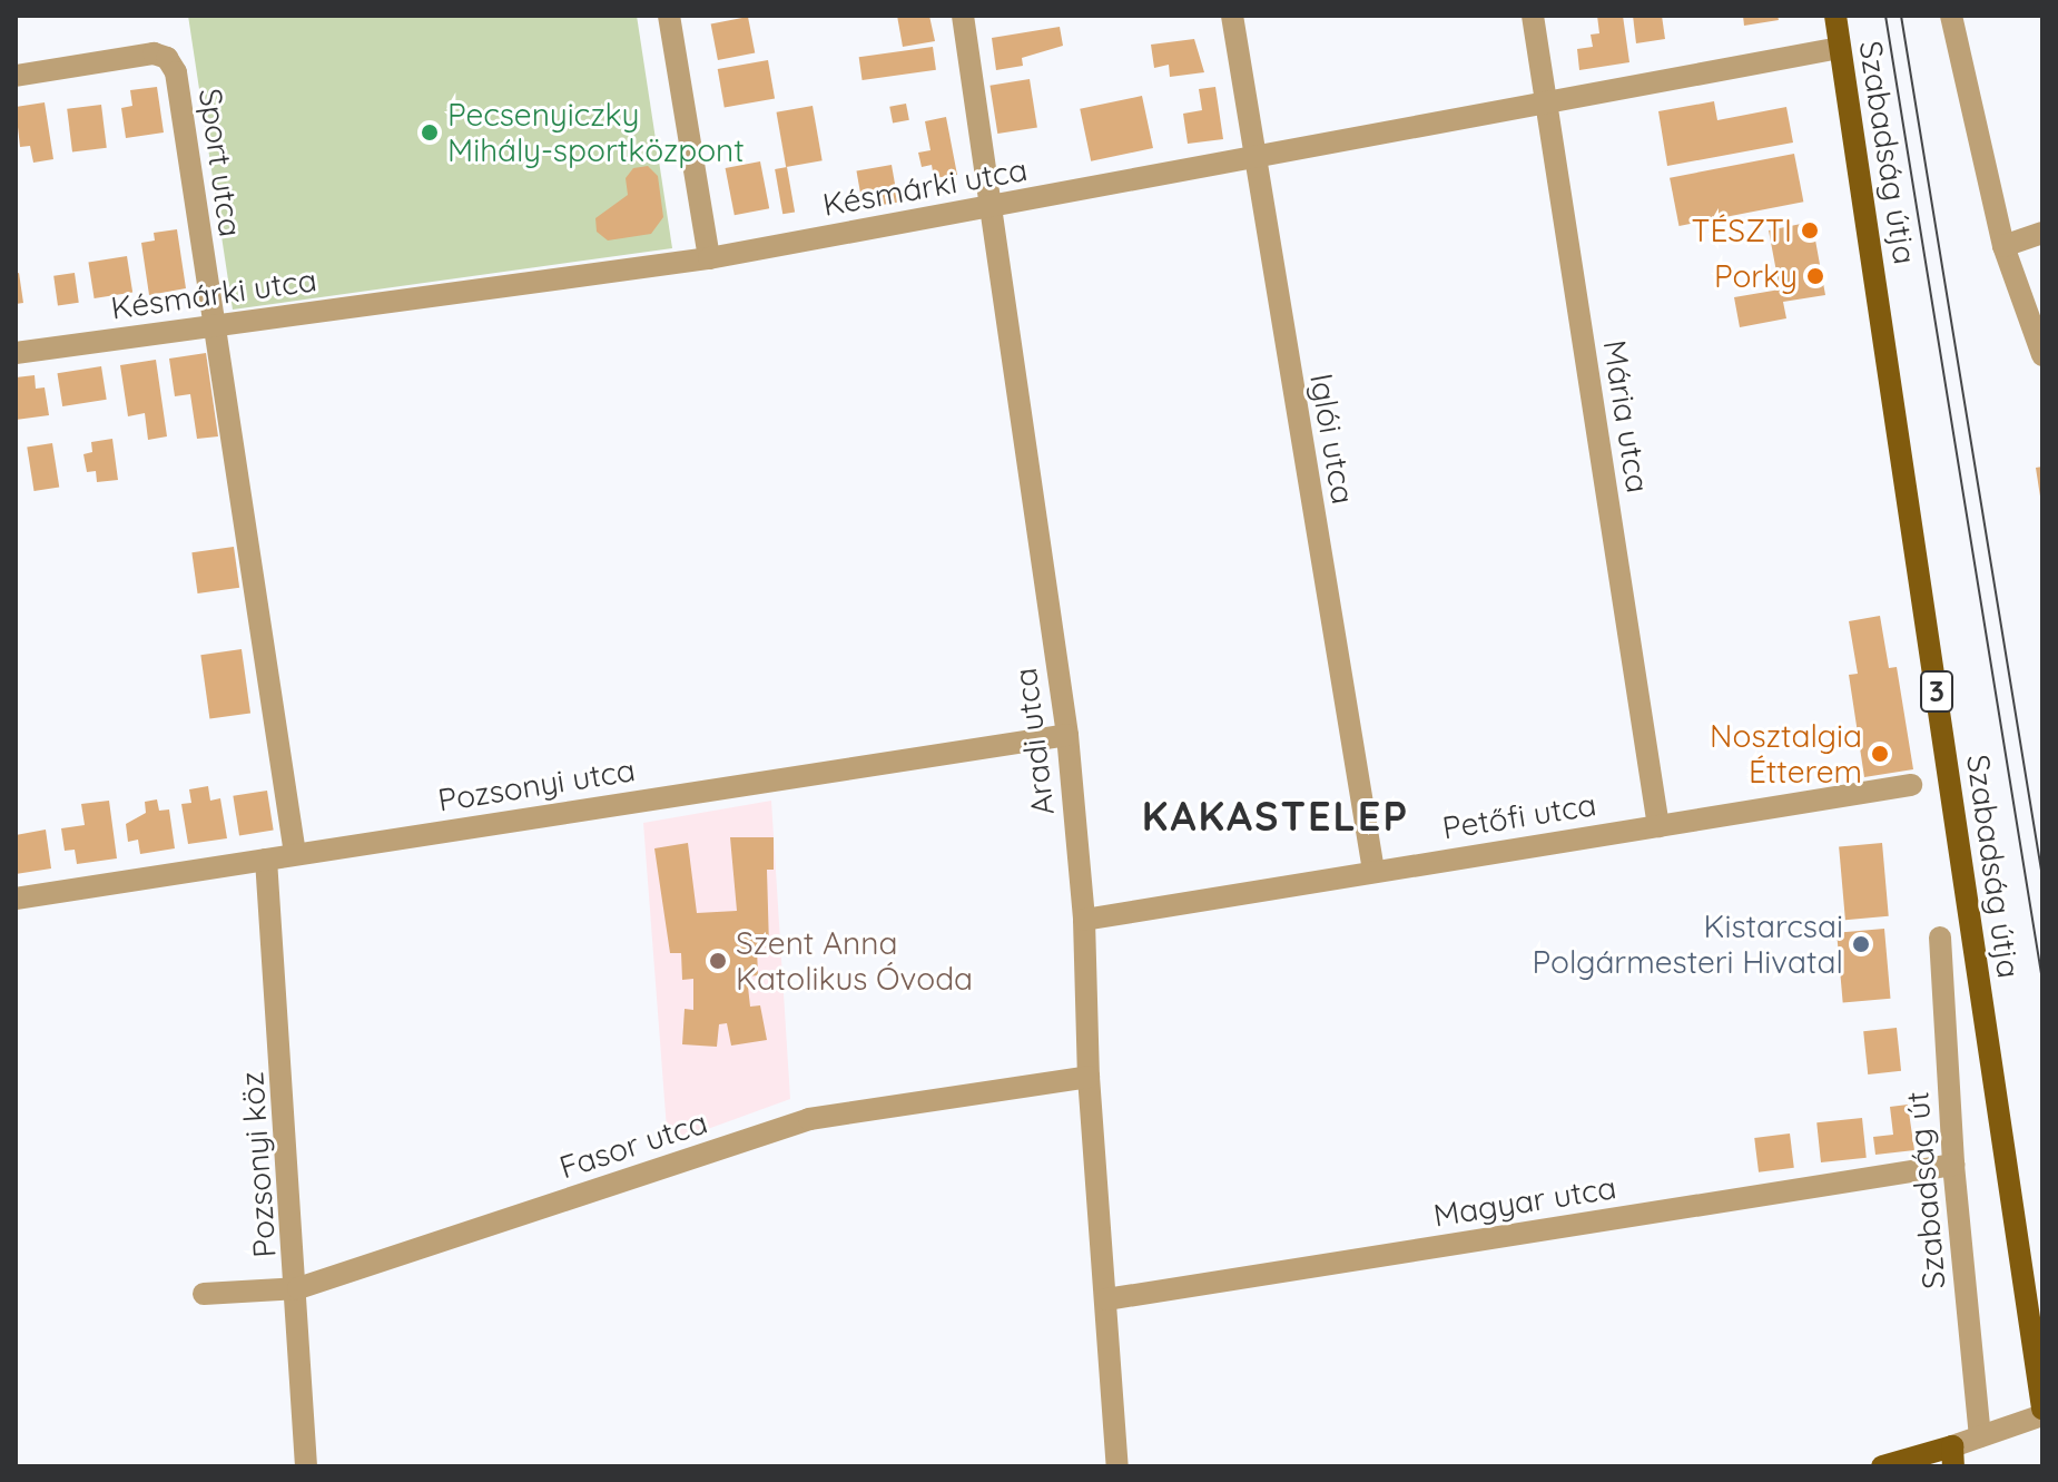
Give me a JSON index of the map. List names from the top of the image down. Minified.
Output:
{"streets":{"main road":["Szabadság útja","3"],"street":["Sport utca","Késmárki utca","Mária utca","Iglói utca","Aradi utca","Pozsonyi utca","Petőfi utca","Fasor utca","Pozsonyi köz","Szabadság út","Magyar utca"]},"crossings":[["Szabadság útja","Késmárki utca"],["Sport utca","Késmárki utca"],["Késmárki utca","Mária utca"],["Késmárki utca","Iglói utca"],["Késmárki utca","Aradi utca"],["Mária utca","Petőfi utca"],["Iglói utca","Petőfi utca"],["Aradi utca","Pozsonyi utca"],["Aradi utca","Petőfi utca"],["Aradi utca","Fasor utca"],["Aradi utca","Magyar utca"],["Pozsonyi utca","Pozsonyi köz"],["Fasor utca","Pozsonyi köz"],["Szabadság út","Magyar utca"]],"districts":["KAKASTELEP"],"places":["Pecsenyiczky Mihály-sportközpont","TÉSZTI","Porky","Nosztalgia Étterem","Kistarcsai Polgármesteri Hivatal","Szent Anna Katolikus Óvoda"]}
